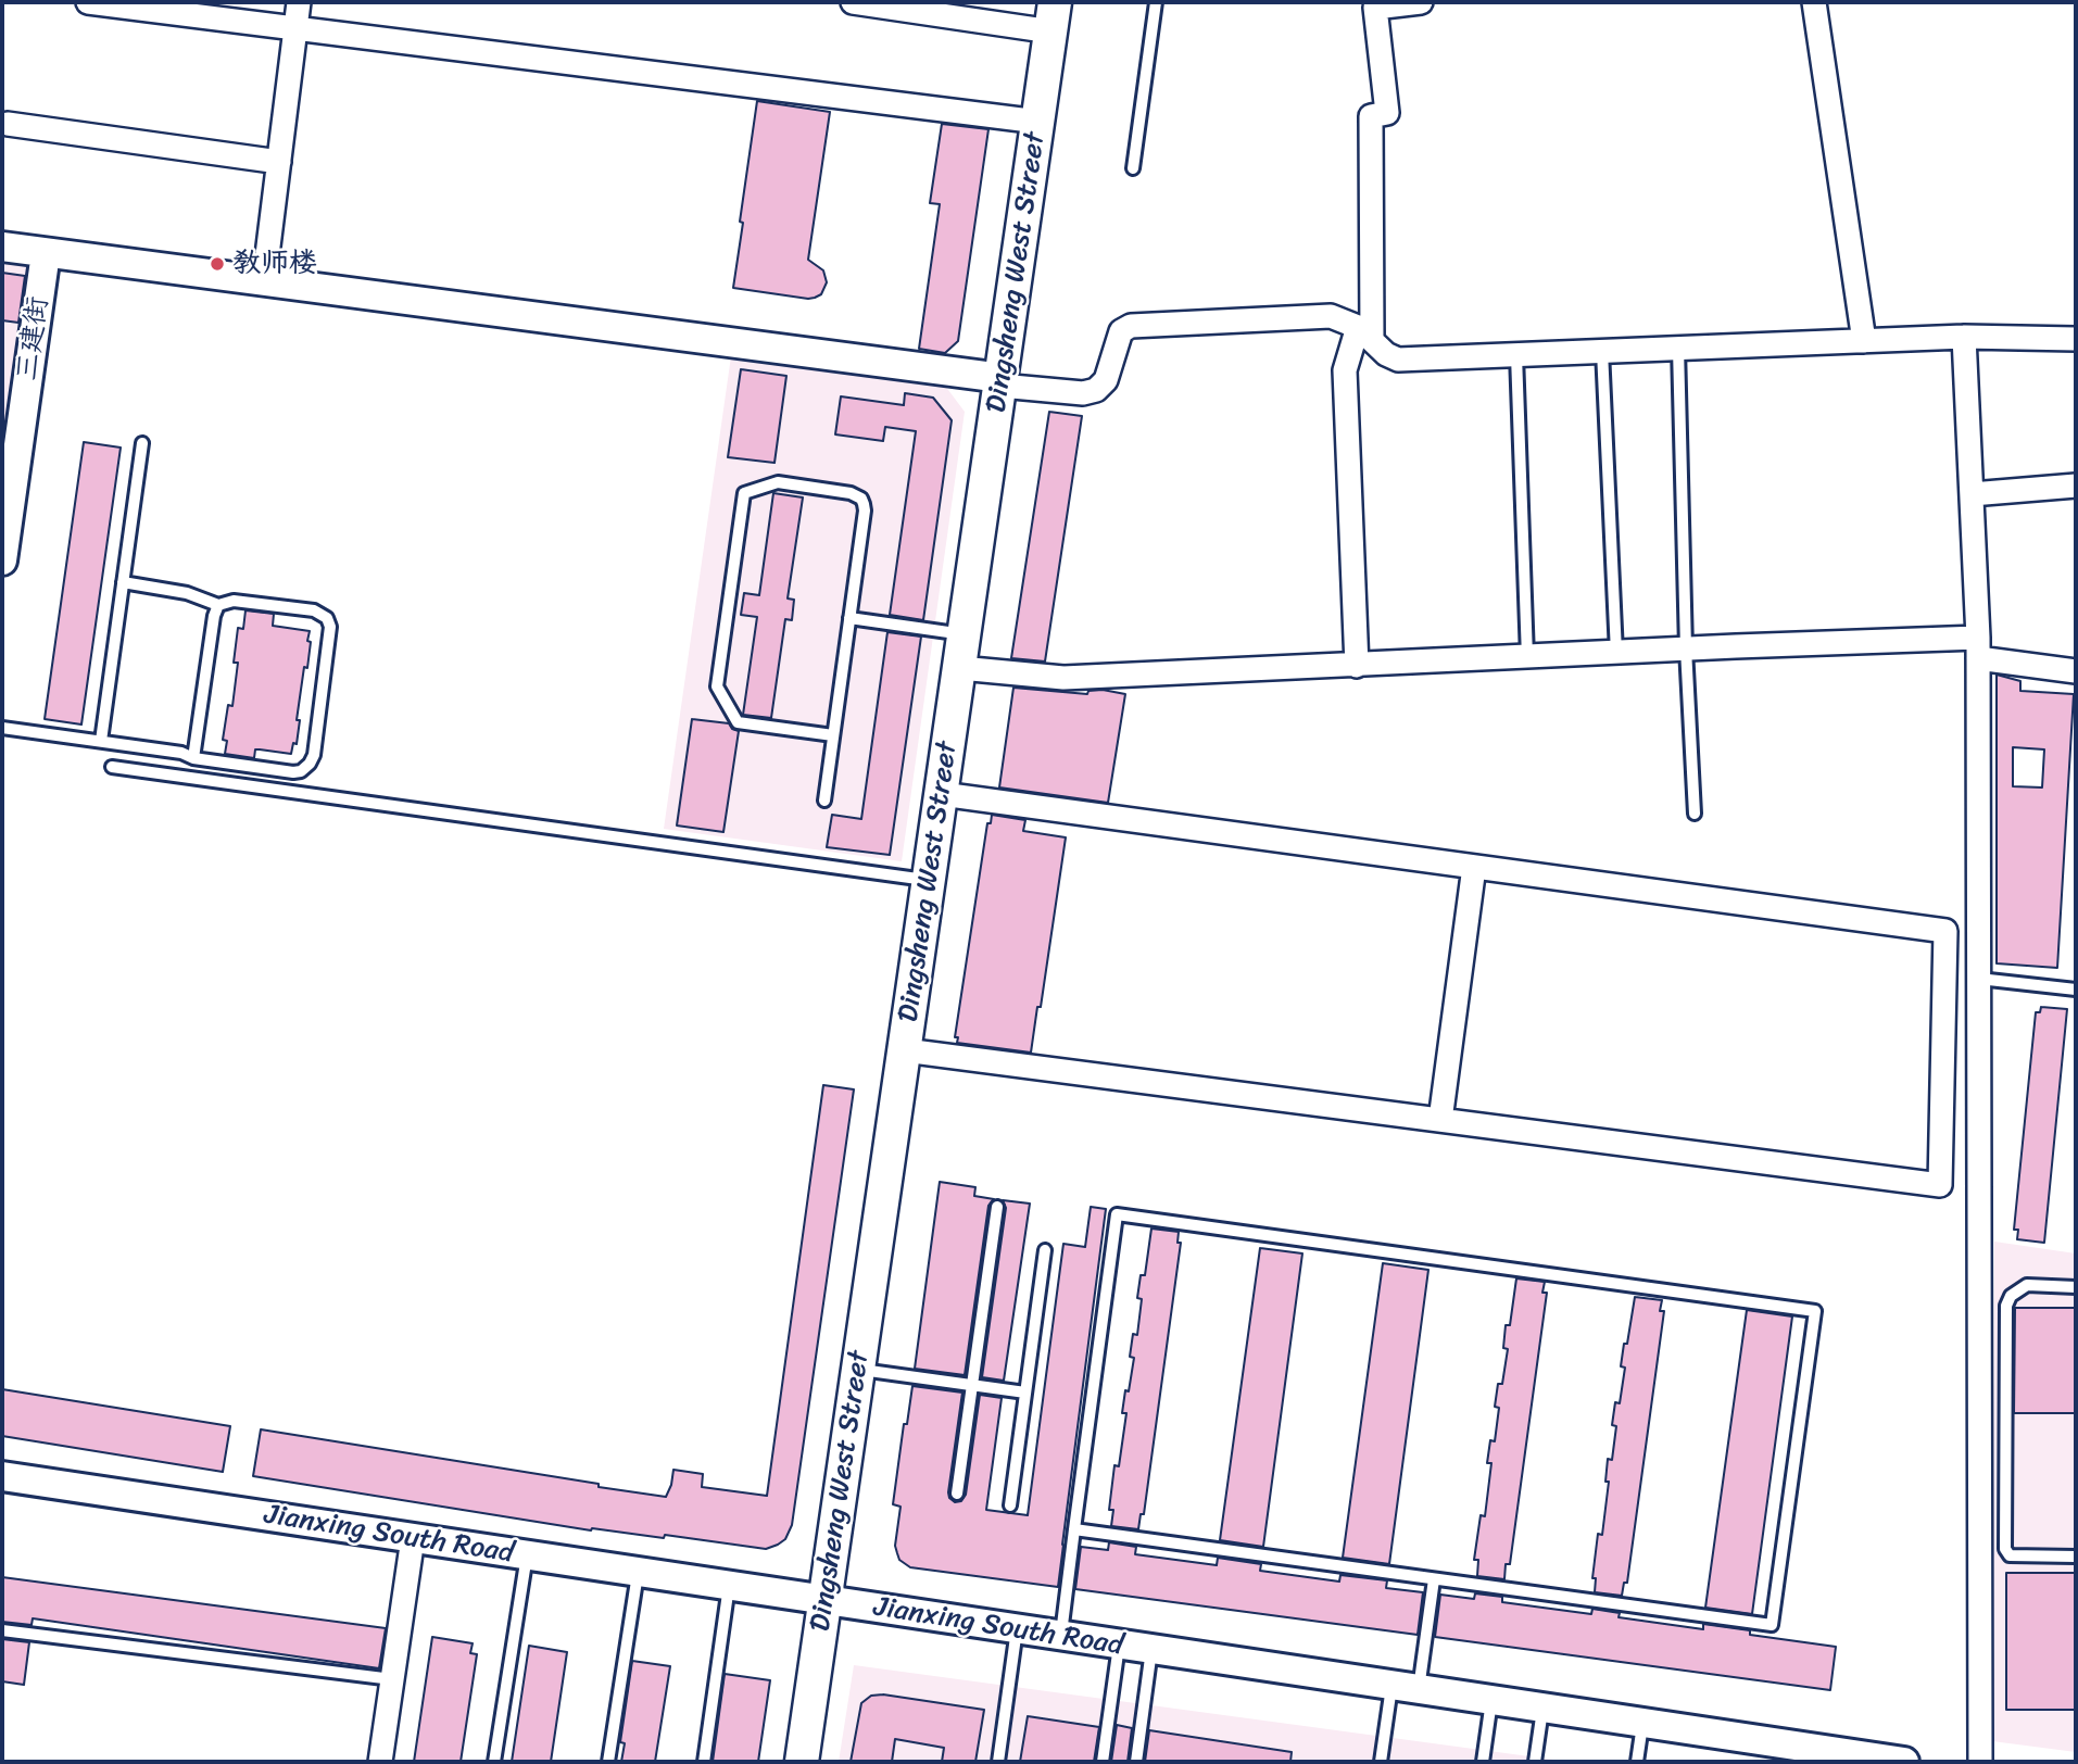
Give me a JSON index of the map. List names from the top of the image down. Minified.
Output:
{"streets":{"main road":["Dingsheng West Street"],"street":["三建街","Jianxing South Road"]},"crossings":[["Dingsheng West Street","Jianxing South Road"]],"places":["教师楼"]}
